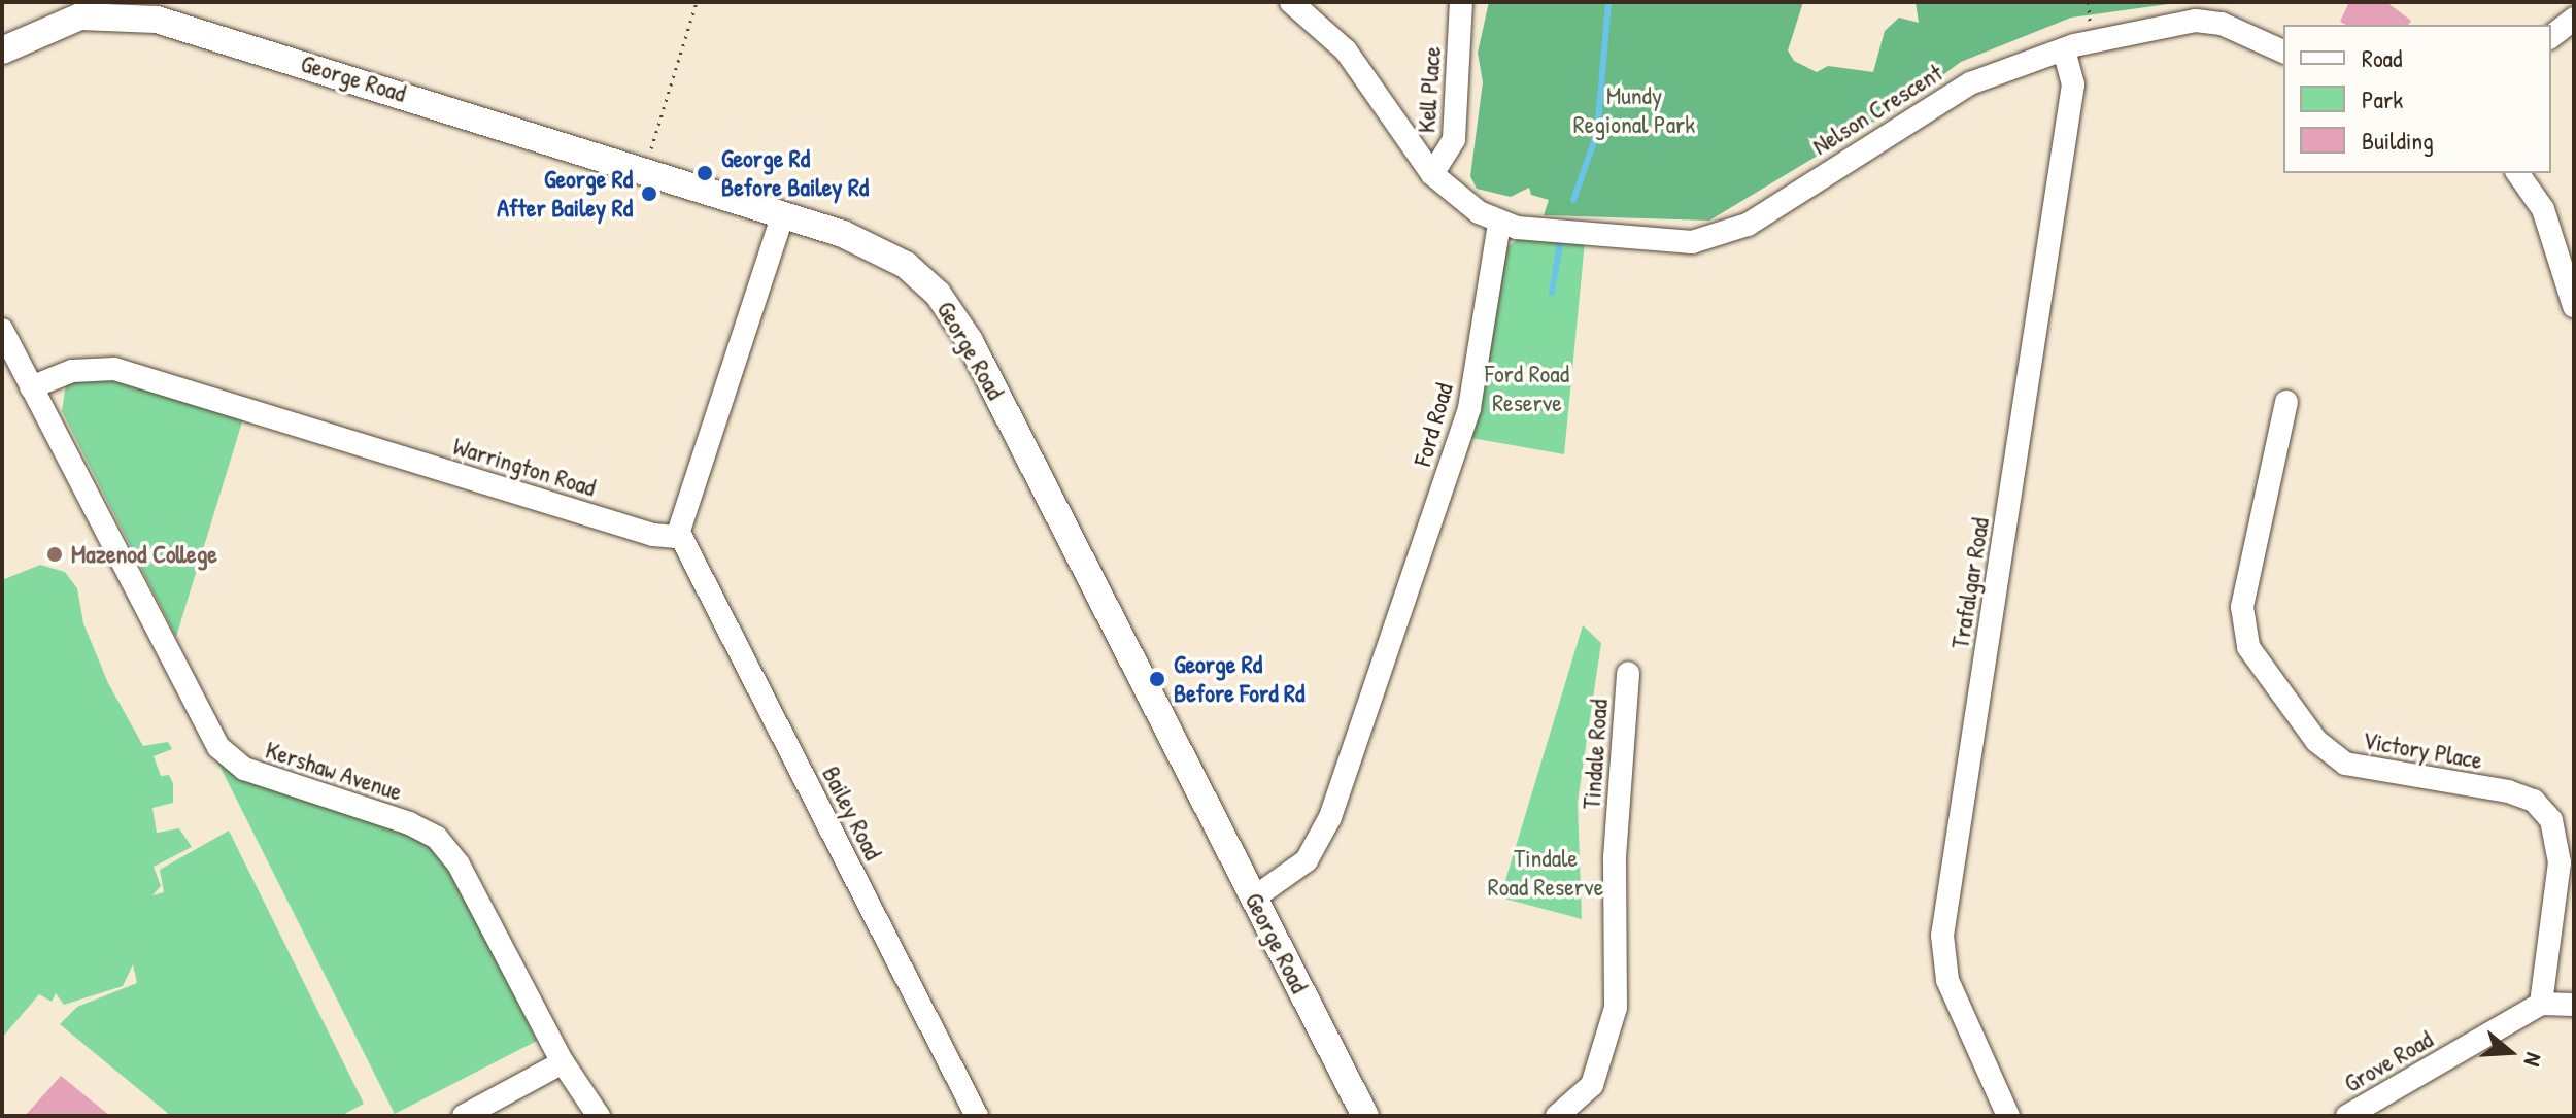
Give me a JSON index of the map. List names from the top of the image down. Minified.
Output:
{"streets":{"street":["George Road","Kell Place","Nelson Crescent","Ford Road","Warrington Road","Trafalgar Road","Victory Place","Tindale Road","Kershaw Avenue","Bailey Road","Grove Road"]},"crossings":[["George Road","Ford Road"],["Nelson Crescent","Ford Road"],["Nelson Crescent","Trafalgar Road"],["Warrington Road","Kershaw Avenue"],["Warrington Road","Bailey Road"],["Victory Place","Grove Road"]],"parks":["Mundy Regional Park","Ford Road Reserve","Tindale Road Reserve"],"places":["George Rd Before Bailey Rd","George Rd After Bailey Rd","Mazenod College","George Rd Before Ford Rd"],"legend":["Road","Park","Building"],"north":"right"}
